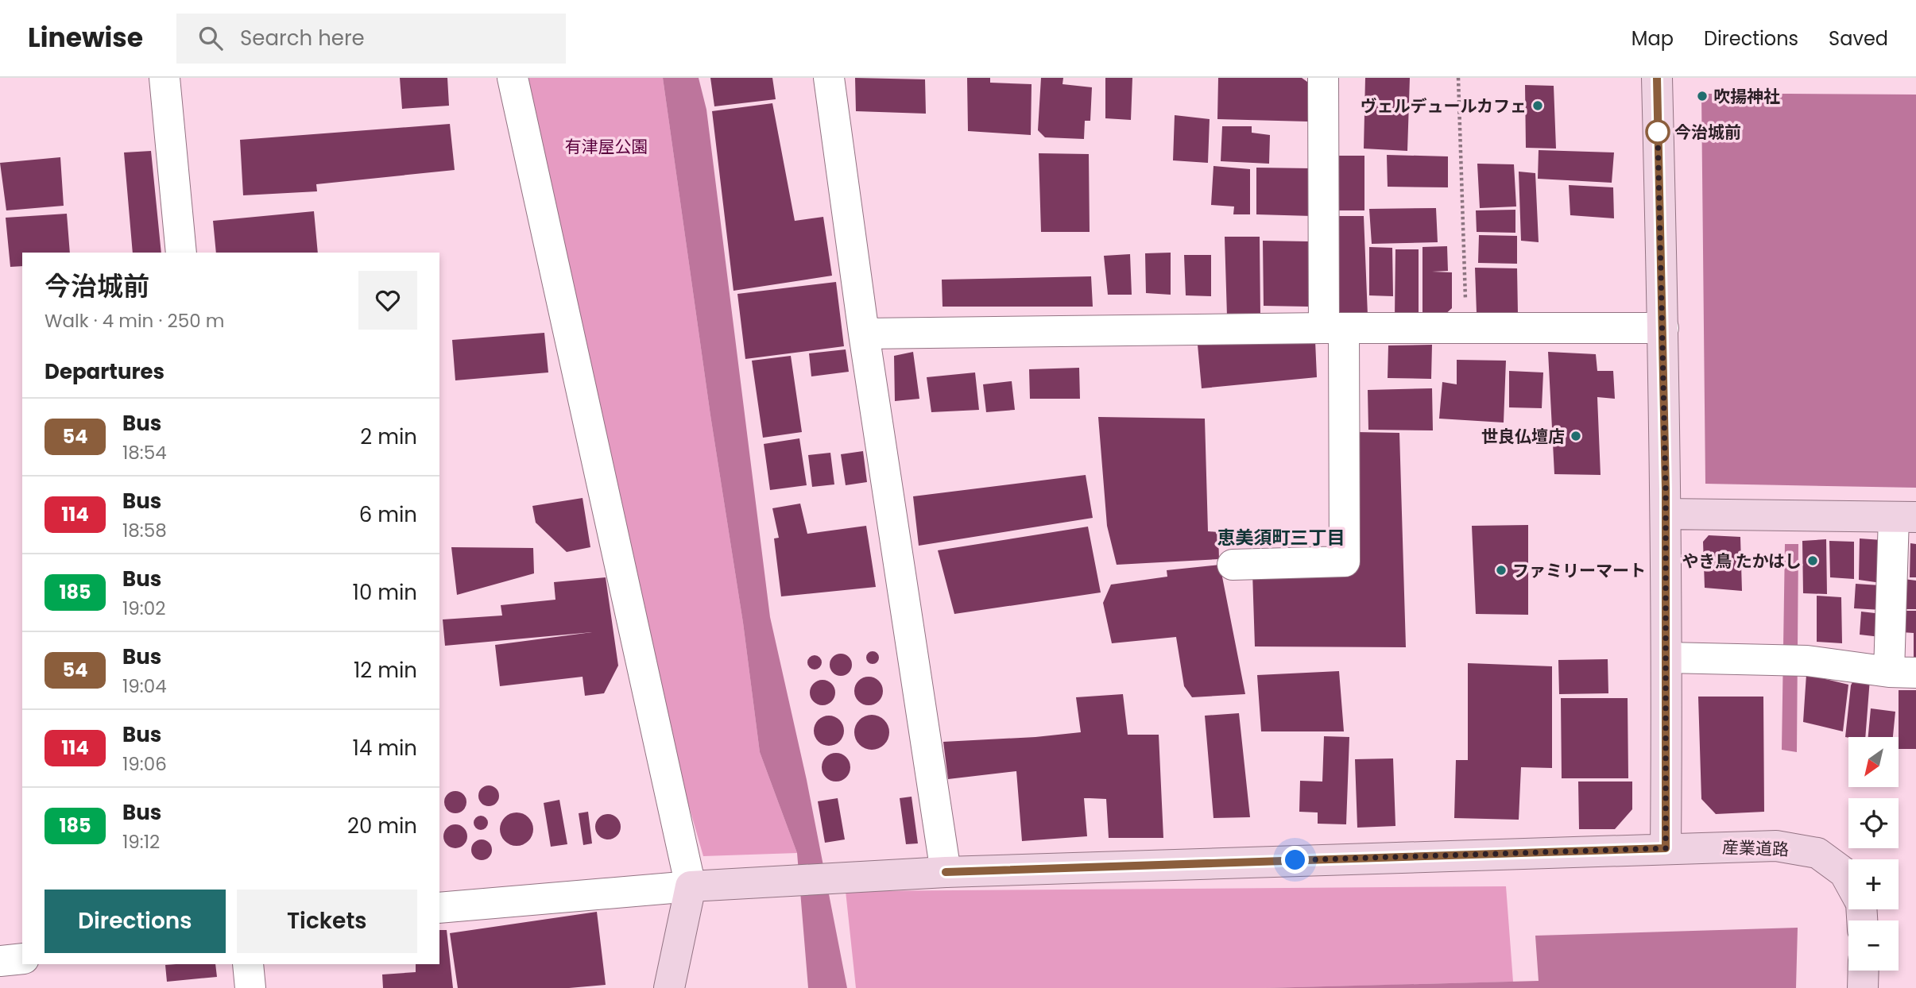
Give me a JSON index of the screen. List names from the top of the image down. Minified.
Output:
{"streets":{"street":["産業道路"]},"districts":["恵美須町三丁目"],"parks":["有津屋公園"],"places":["吹揚神社","ヴェルデュールカフェ","今治城前","世良仏壇店","やき鳥 たかはし","ファミリーマート"],"lines":["bus line 54"],"north":"bottom left","page":{"header":"Linewise","search":"Search here","nav":["Map","Directions","Saved"],"heading":[["今治城前","Walk · 4 min · 250 m"],"Departures"],"list":[{"mark":"54","name":"Bus","note":"18:54","value":"2 min"},{"mark":"114","name":"Bus","note":"18:58","value":"6 min"},{"mark":"185","name":"Bus","note":"19:02","value":"10 min"},{"mark":"54","name":"Bus","note":"19:04","value":"12 min"},{"mark":"114","name":"Bus","note":"19:06","value":"14 min"},{"mark":"185","name":"Bus","note":"19:12","value":"20 min"}],"map_buttons":["+","−"],"buttons":["Directions","Tickets"]}}
